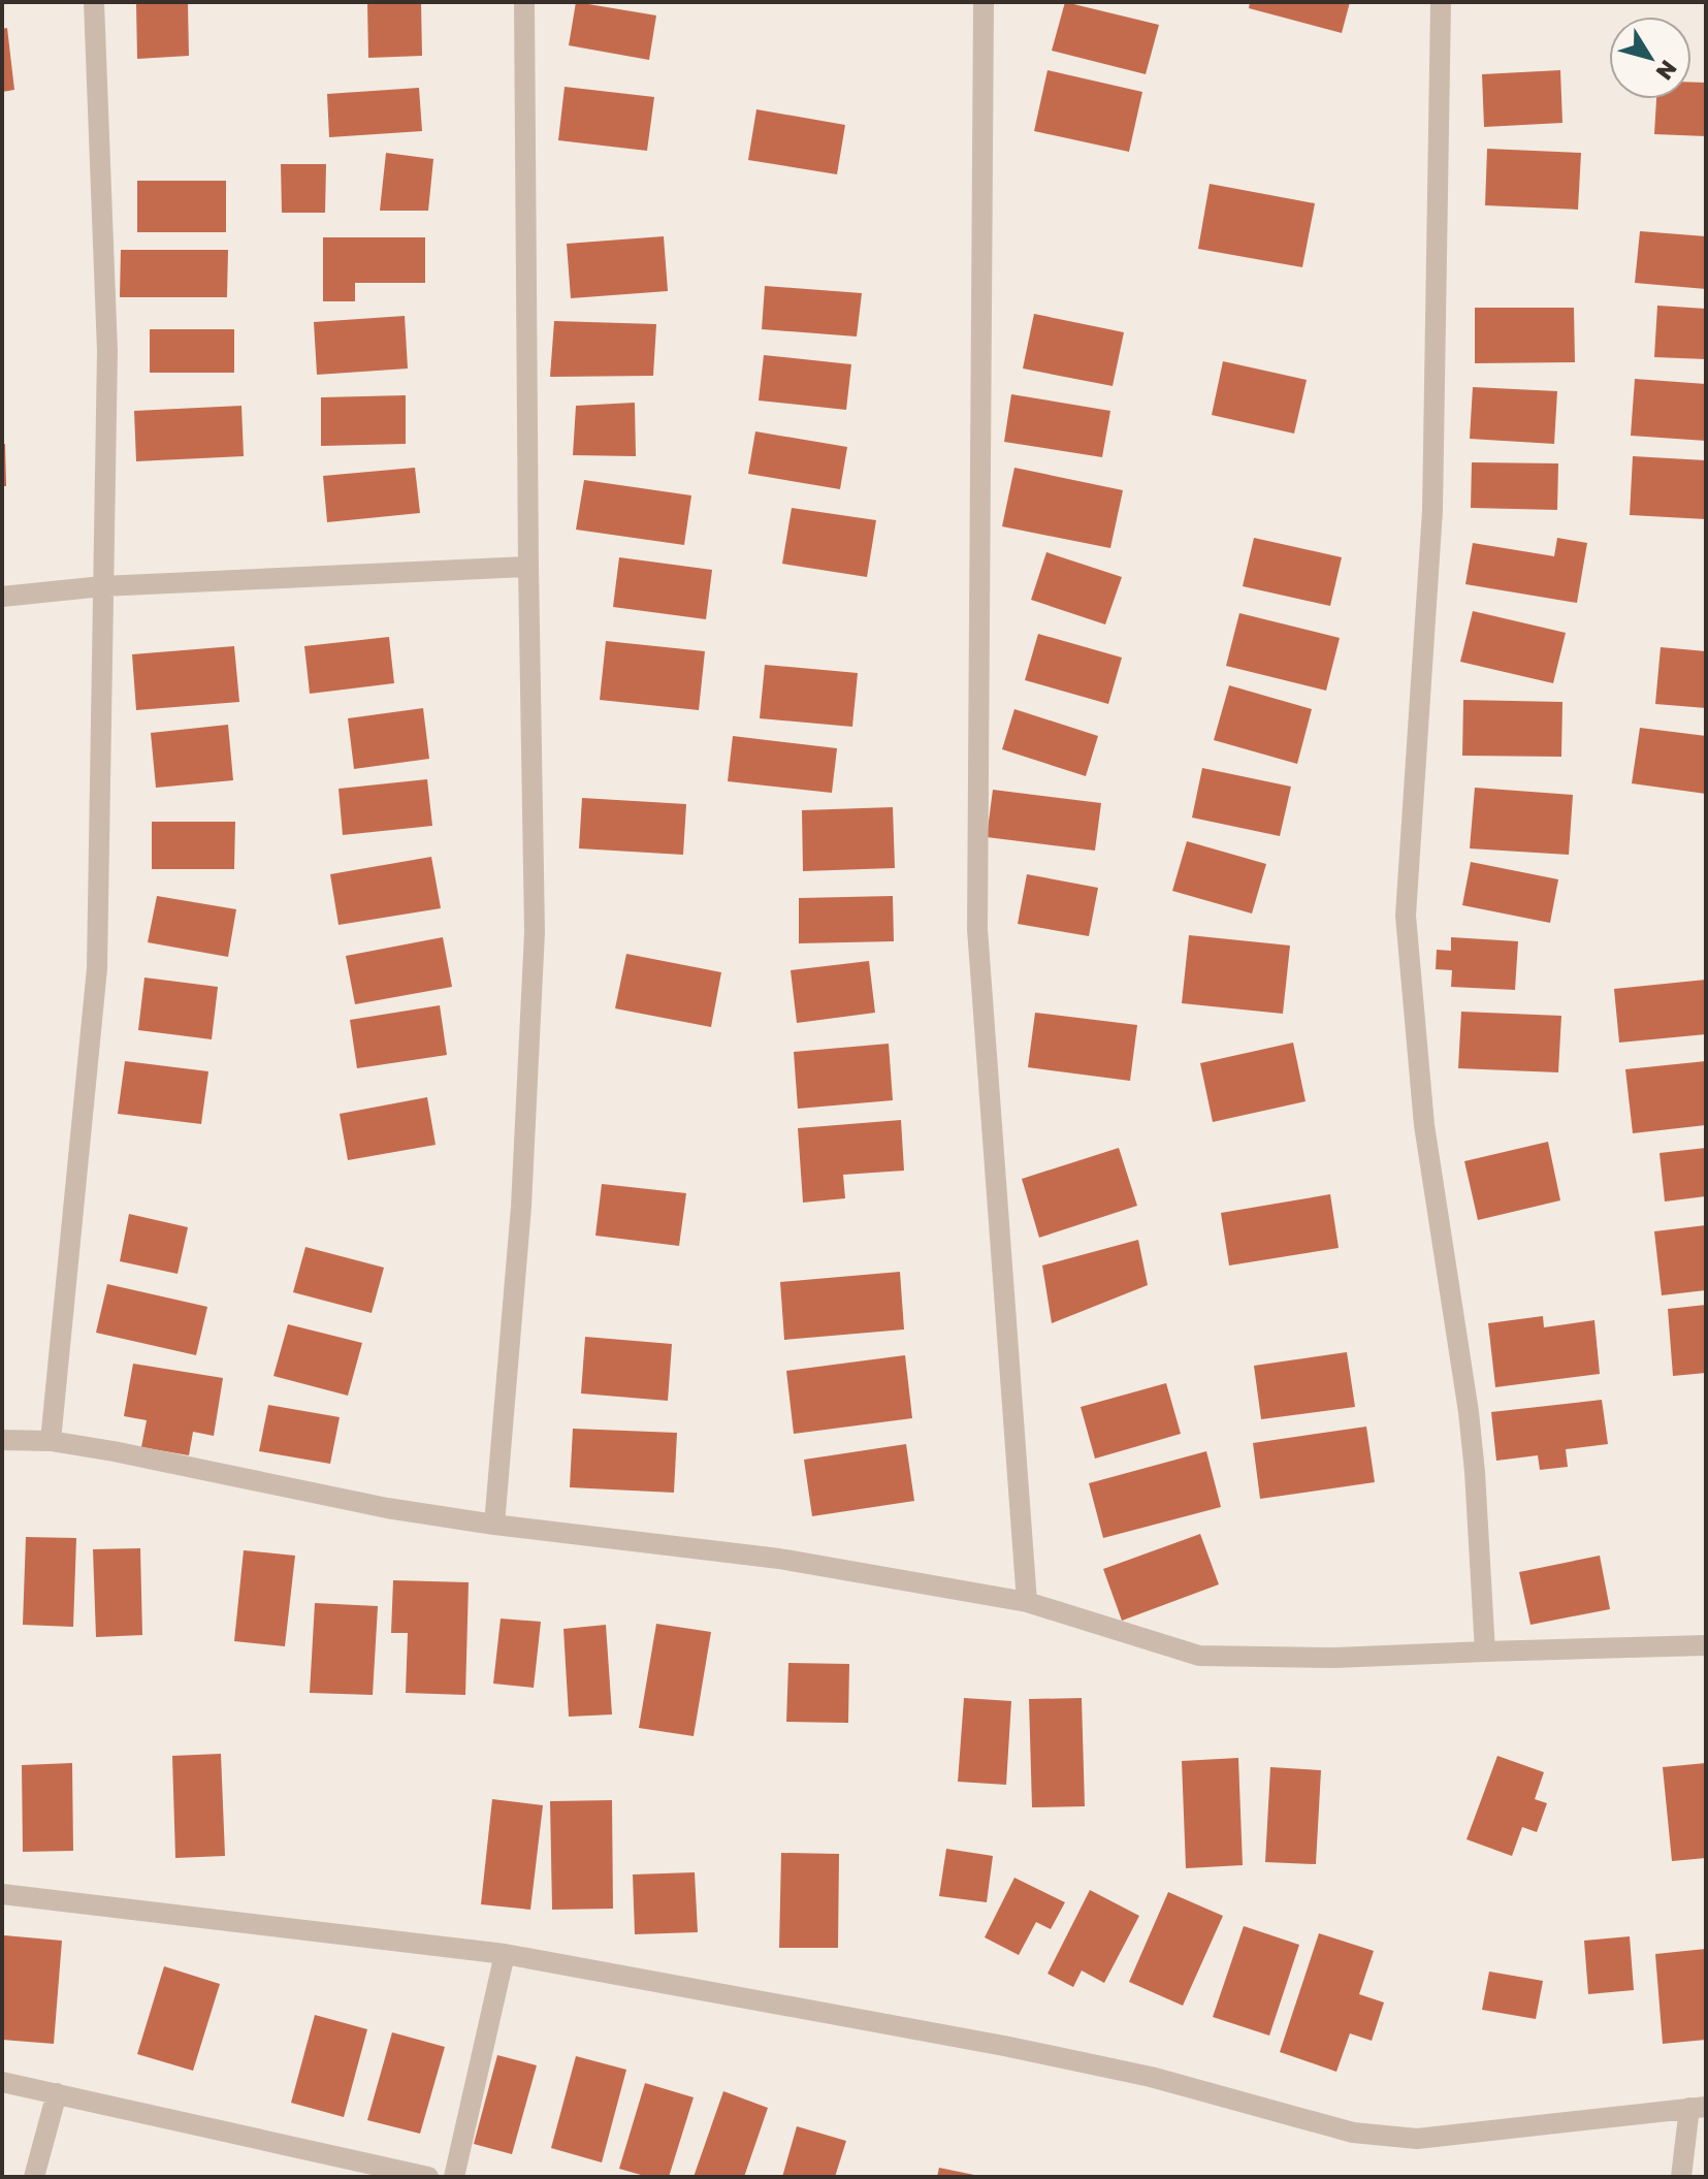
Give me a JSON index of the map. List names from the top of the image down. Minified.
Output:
{"north":"bottom right"}
